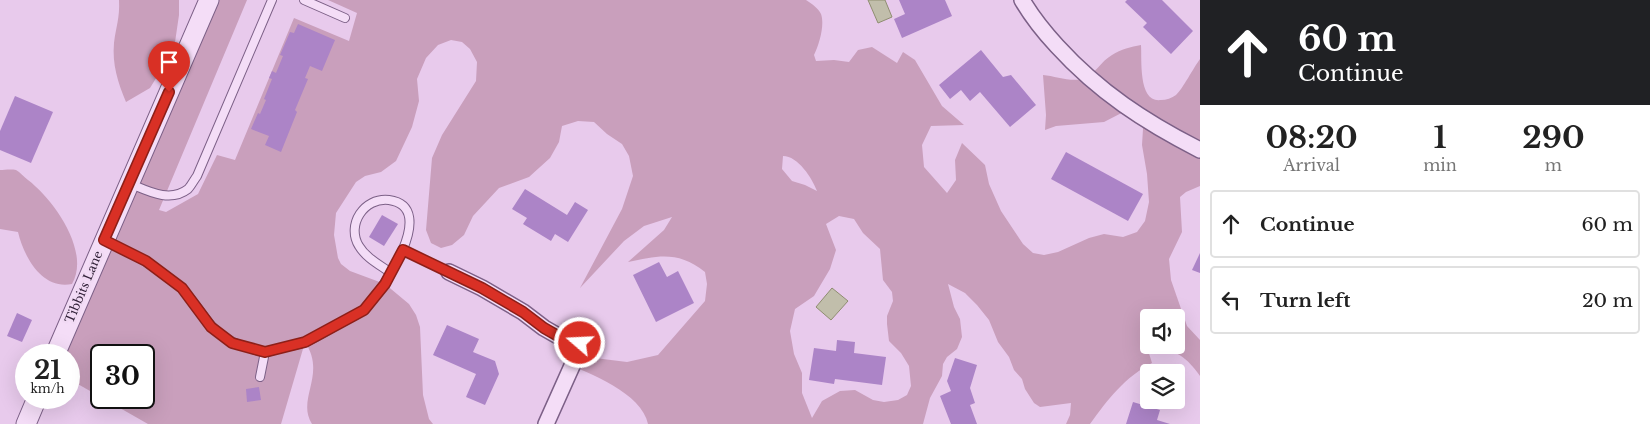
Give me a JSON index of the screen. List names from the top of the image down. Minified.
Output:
{"streets":{"street":["Tibbits Lane"]},"page":{"turn":["60 m","Continue"],"eta":["08:20","Arrival","1","min","290","m"],"list":[{"name":"Continue","value":"60 m"},{"name":"Turn left","value":"20 m"}],"speed":"21 km/h","limit":"30"}}
